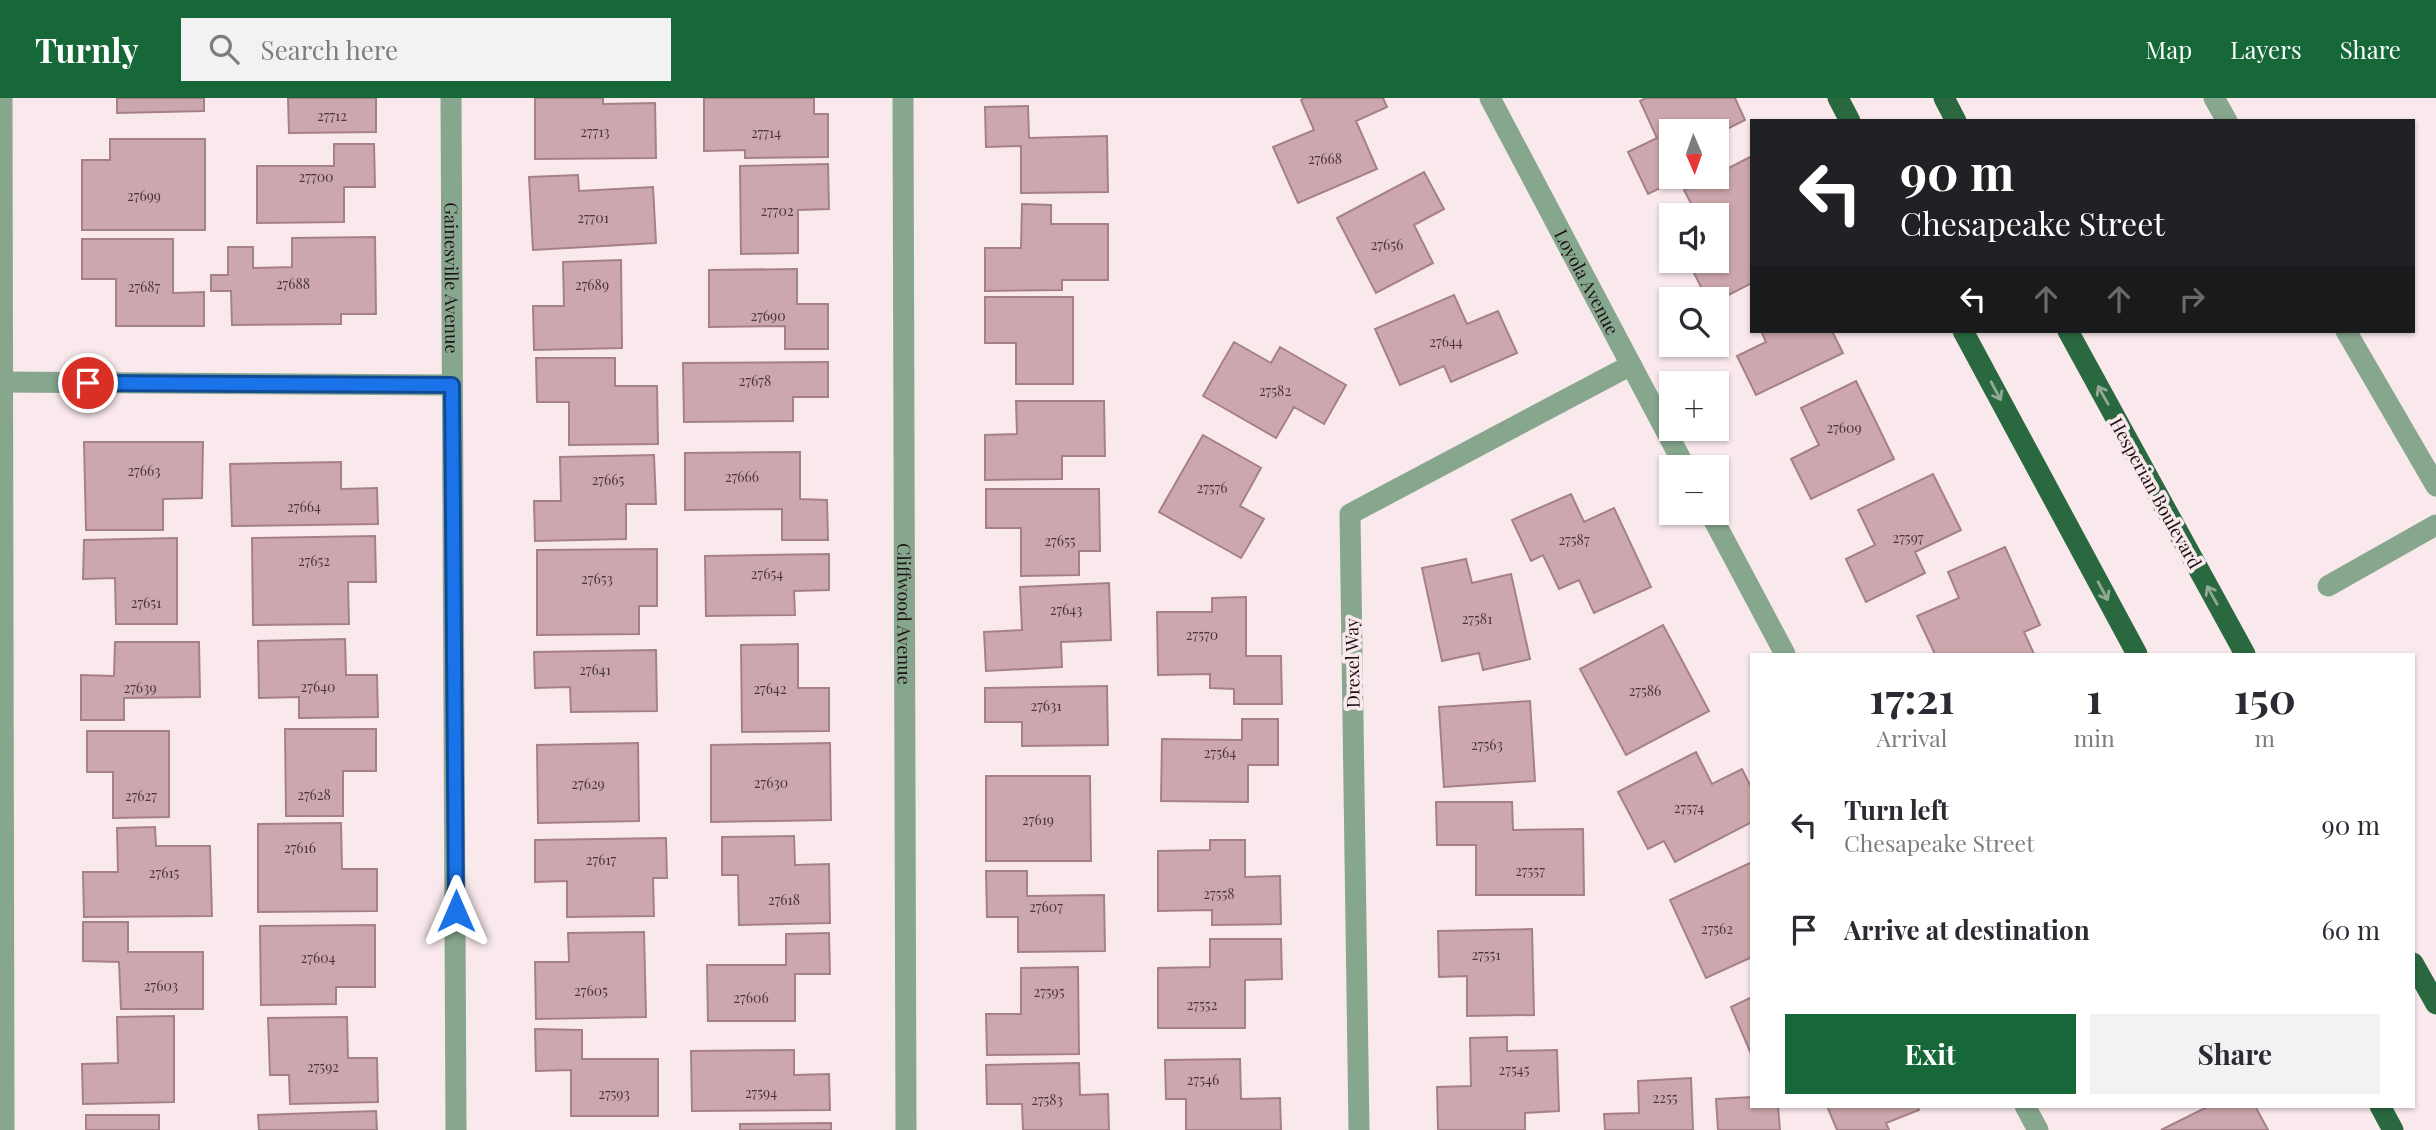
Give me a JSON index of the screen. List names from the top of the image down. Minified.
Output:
{"streets":{"main road":["Hesperian Boulevard"],"street":["Gainesville Avenue","Loyola Avenue","Cliffwood Avenue","Drexel Way"]},"crossings":[["Loyola Avenue","Drexel Way"]],"house_numbers":["27712","27713","27714","27668","27700","27699","27702","27701","27656","27688","27689","27687","27690","27644","27678","27582","27609","27663","27666","27665","27576","27664","27597","27587","27655","27652","27654","27653","27651","27643","27581","27570","27641","27640","27639","27642","27586","27631","27563","27564","27630","27629","27628","27627","27574","27619","27616","27617","27557","27615","27558","27618","27607","27562","27551","27604","27603","27605","27595","27606","27552","27592","27545","27546","27594","27593","2255","27583"],"north":"bottom","page":{"header":"Turnly","search":"Search here","nav":["Map","Layers","Share"],"map_buttons":["+","−"],"turn":["90 m","Chesapeake Street"],"eta":["17:21","Arrival","1","min","150","m"],"list":[{"name":"Turn left","note":"Chesapeake Street","value":"90 m"},{"name":"Arrive at destination","value":"60 m"}],"buttons":["Exit","Share"]}}
